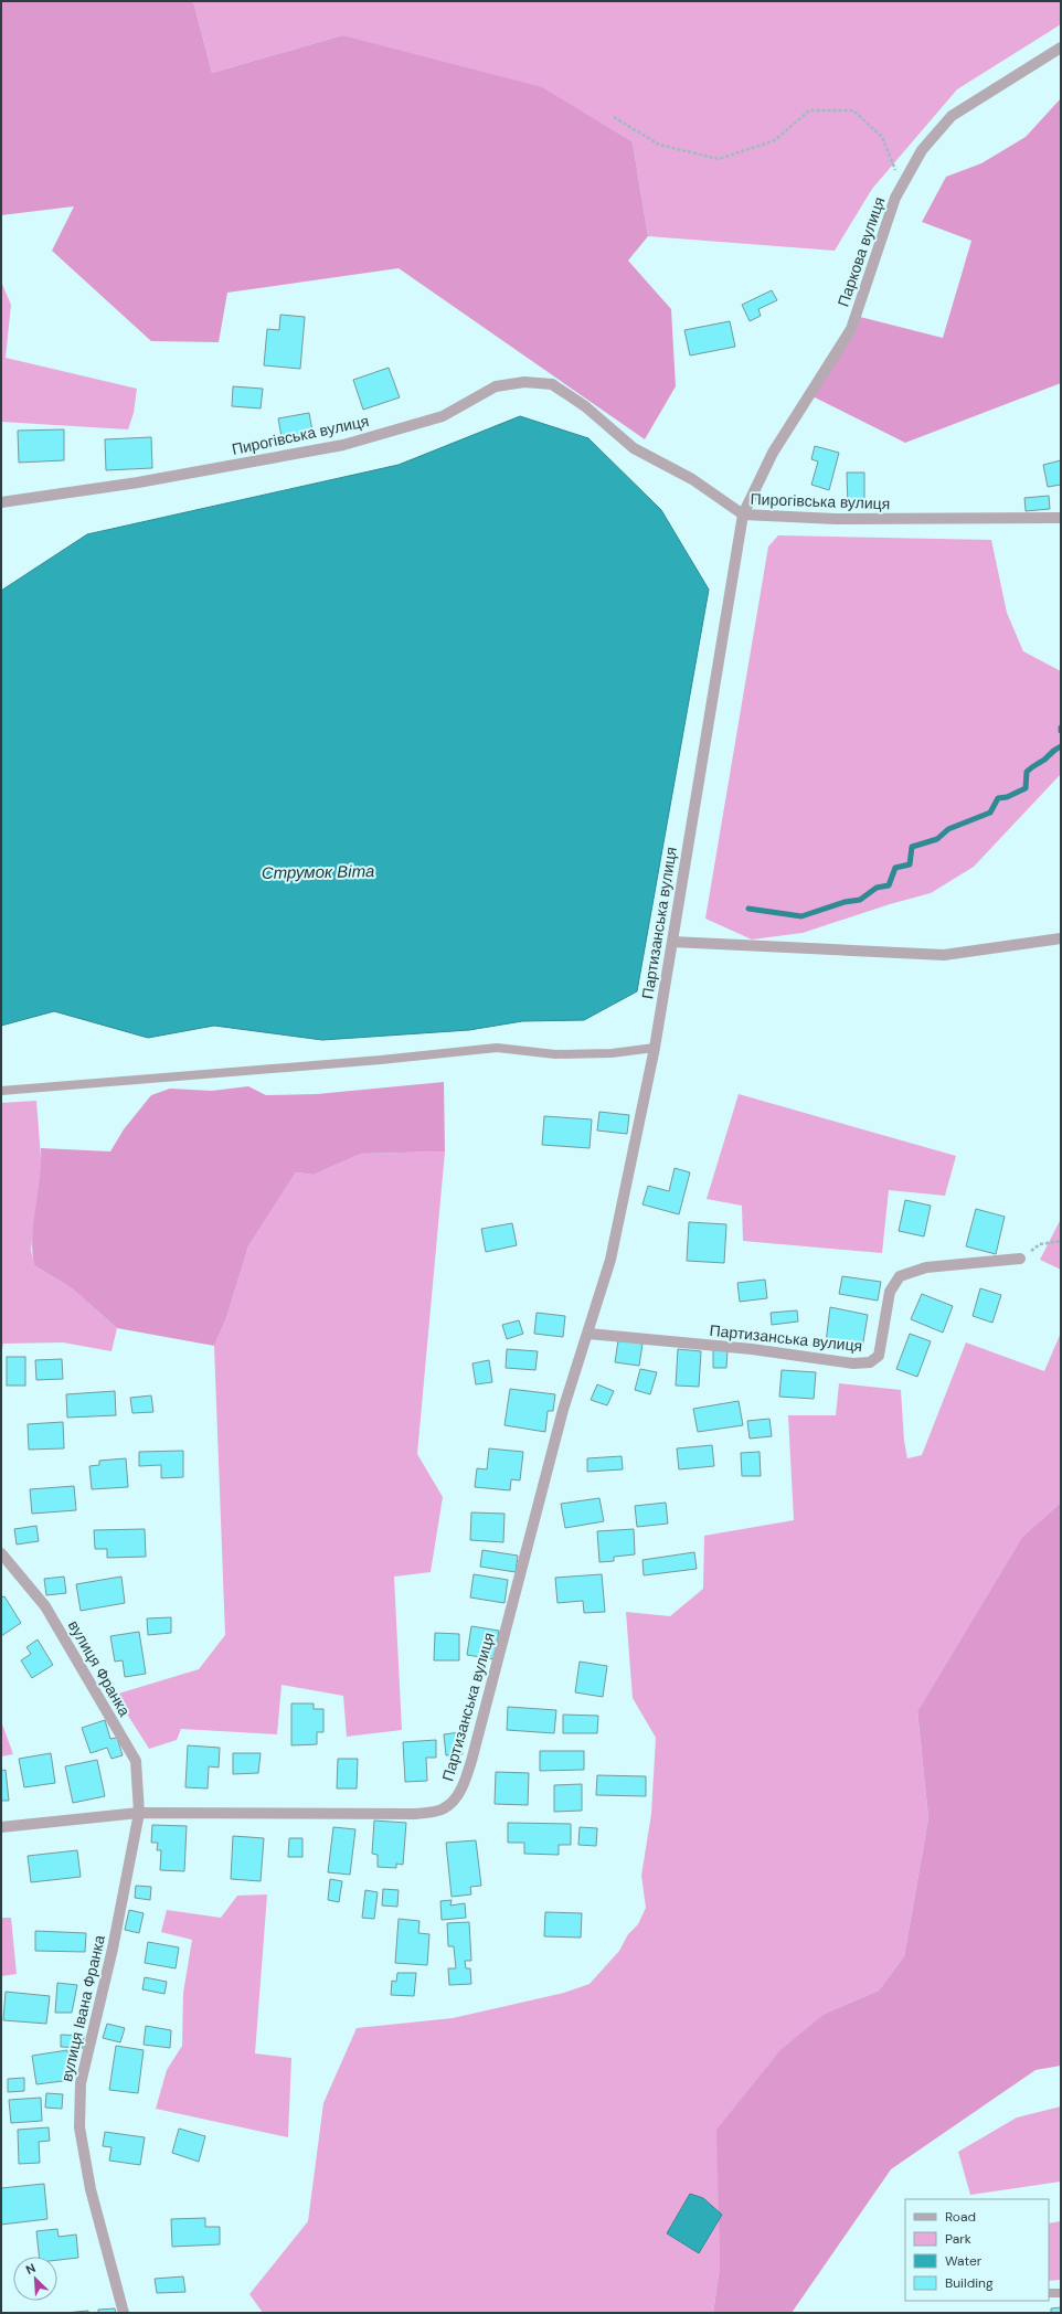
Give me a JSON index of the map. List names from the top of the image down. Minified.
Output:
{"streets":{"street":["Паркова вулиця","Пирогівська вулиця","Партизанська вулиця","вулиця Франка","вулиця Івана Франка"]},"crossings":[["Паркова вулиця","Пирогівська вулиця"],["Паркова вулиця","Партизанська вулиця"],["Пирогівська вулиця","Партизанська вулиця"],["Партизанська вулиця","вулиця Франка"],["Партизанська вулиця","вулиця Івана Франка"],["вулиця Франка","вулиця Івана Франка"]],"water":["Струмок Віта"],"legend":["Road","Park","Water","Building"],"north":"top left"}
